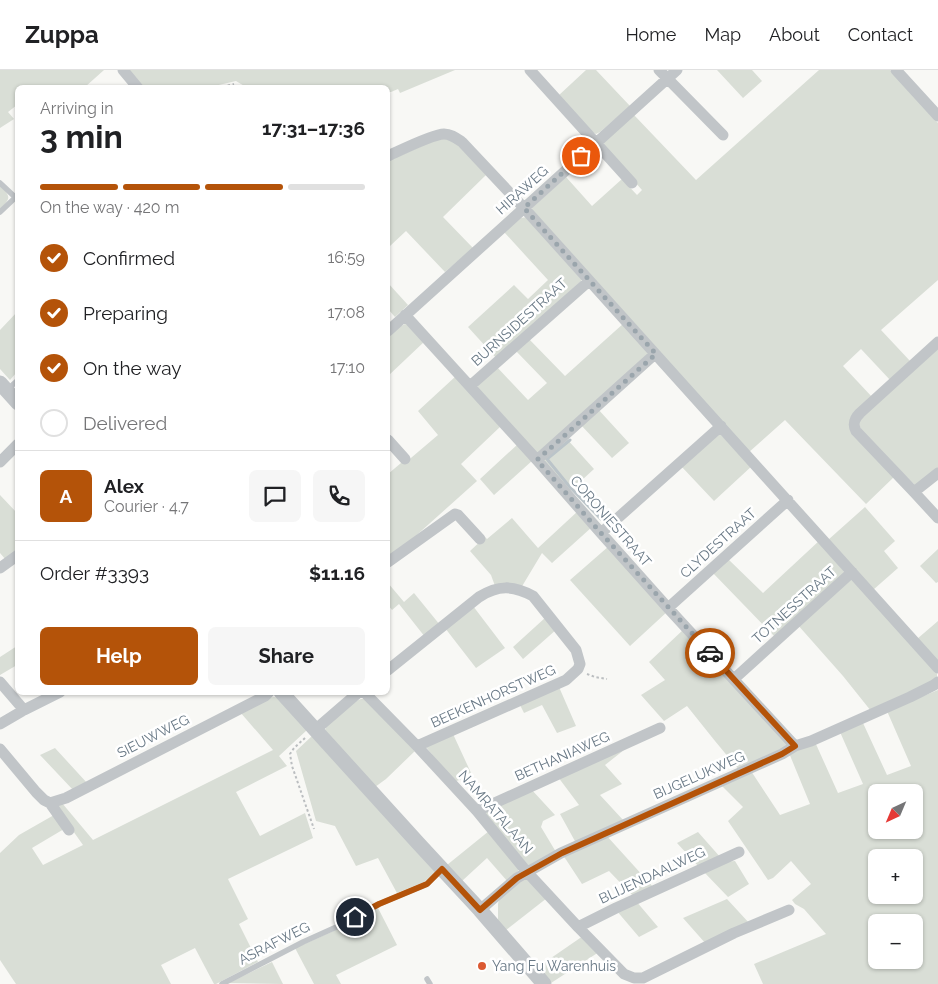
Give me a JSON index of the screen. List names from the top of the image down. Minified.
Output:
{"streets":{"street":["HIRAWEG","BURNSIDESTRAAT","CORONIESTRAAT","CLYDESTRAAT","TOTNESSTRAAT","BEEKENHORSTWEG","SIEUWWEG","BETHANIAWEG","BIJGELUKWEG","NAMRATALAAN","BLIJENDAALWEG"],"lane":["ASRAFWEG"]},"crossings":[["HIRAWEG","CORONIESTRAAT"],["BURNSIDESTRAAT","CORONIESTRAAT"],["CORONIESTRAAT","CLYDESTRAAT"],["CORONIESTRAAT","TOTNESSTRAAT"],["CORONIESTRAAT","BIJGELUKWEG"],["BEEKENHORSTWEG","NAMRATALAAN"],["BETHANIAWEG","NAMRATALAAN"],["BIJGELUKWEG","NAMRATALAAN"],["NAMRATALAAN","BLIJENDAALWEG"]],"places":["Yang Fu Warenhuis"],"north":"bottom left","page":{"header":"Zuppa","nav":["Home","Map","About","Contact"],"heading":["3 min","Arriving in","17:31–17:36"],"panel":["Alex","Courier · 4.7","Order #3393","$11.16"],"bar":"On the way · 420 m","list":[["Confirmed","16:59"],["Preparing","17:08"],["On the way","17:10"],"Delivered"],"round":"A","buttons":["Help","Share"],"map_buttons":["+","−"]}}
